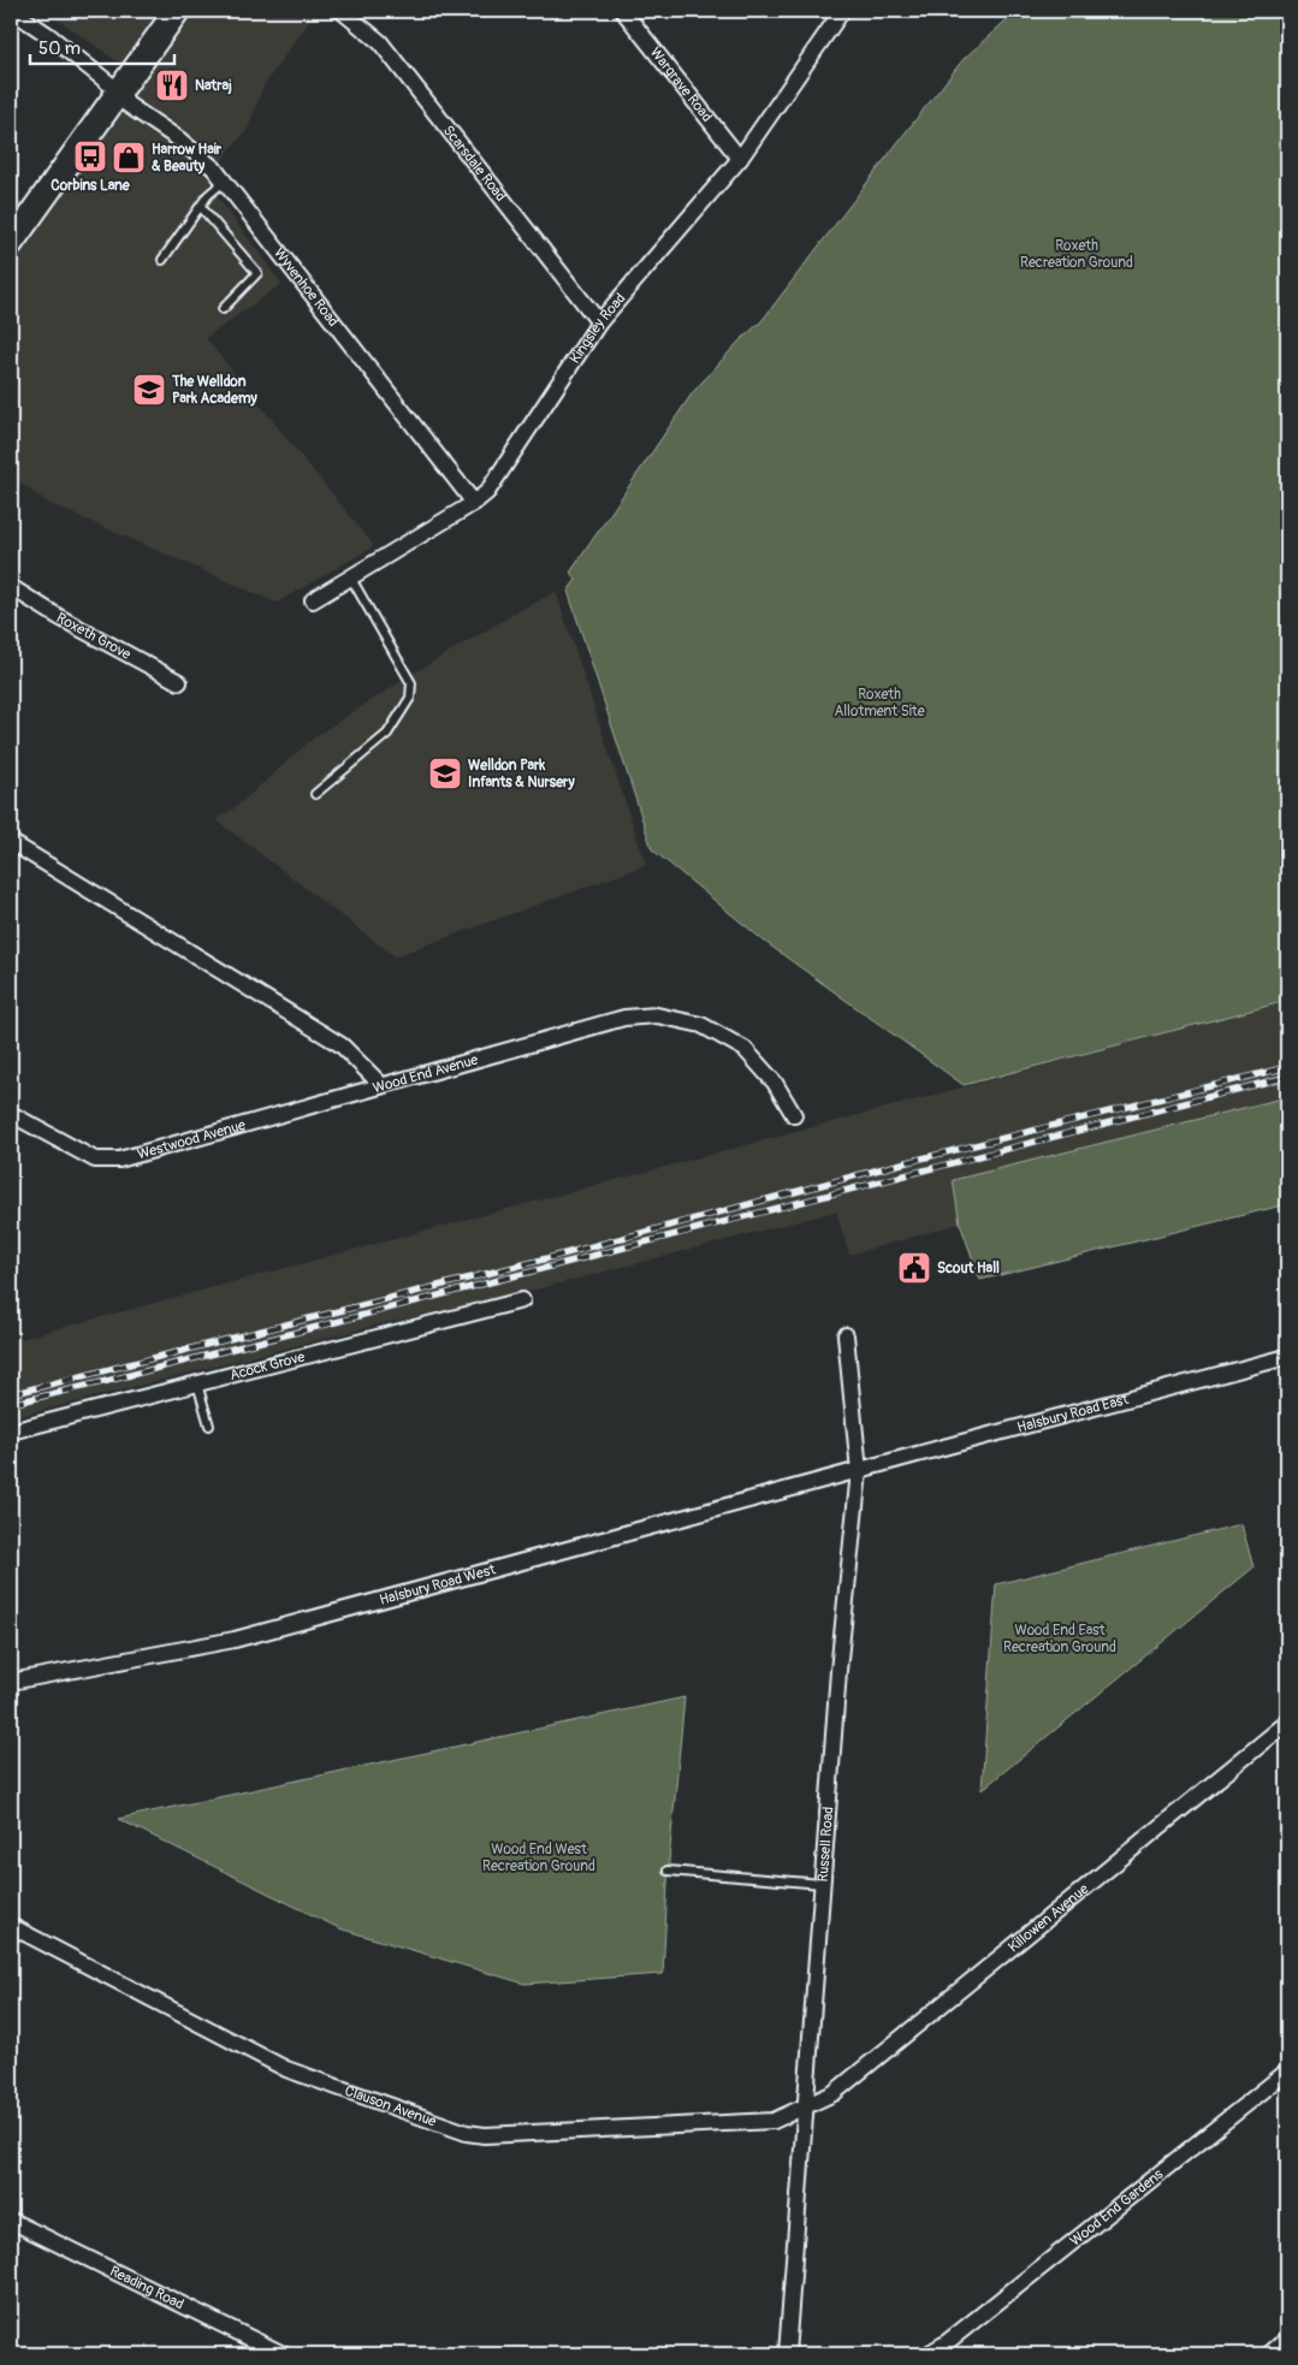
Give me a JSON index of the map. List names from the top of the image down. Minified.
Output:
{"streets":{"street":["Wargrave Road","Scarsdale Road","Wyvenhoe Road","Kingsley Road","Roxeth Grove","Wood End Avenue","Westwood Avenue","Acock Grove","Halsbury Road East","Halsbury Road West","Russell Road","Killowen Avenue","Clauson Avenue","Wood End Gardens","Reading Road"]},"crossings":[["Wargrave Road","Kingsley Road"],["Scarsdale Road","Kingsley Road"],["Wyvenhoe Road","Kingsley Road"],["Wood End Avenue","Westwood Avenue"],["Halsbury Road East","Halsbury Road West"],["Halsbury Road East","Russell Road"],["Halsbury Road West","Russell Road"],["Russell Road","Killowen Avenue"],["Russell Road","Clauson Avenue"],["Killowen Avenue","Clauson Avenue"]],"parks":["Roxeth Recreation Ground","Roxeth Allotment Site","Wood End East Recreation Ground","Wood End West Recreation Ground"],"places":{"restaurant":["Natraj"],"bus stop":["Corbins Lane"],"shop":["Harrow Hair & Beauty"],"school or university":["The Welldon Park Academy","Welldon Park Infants & Nursery"],"public building":["Scout Hall"]},"scale_bar":"50 m"}
